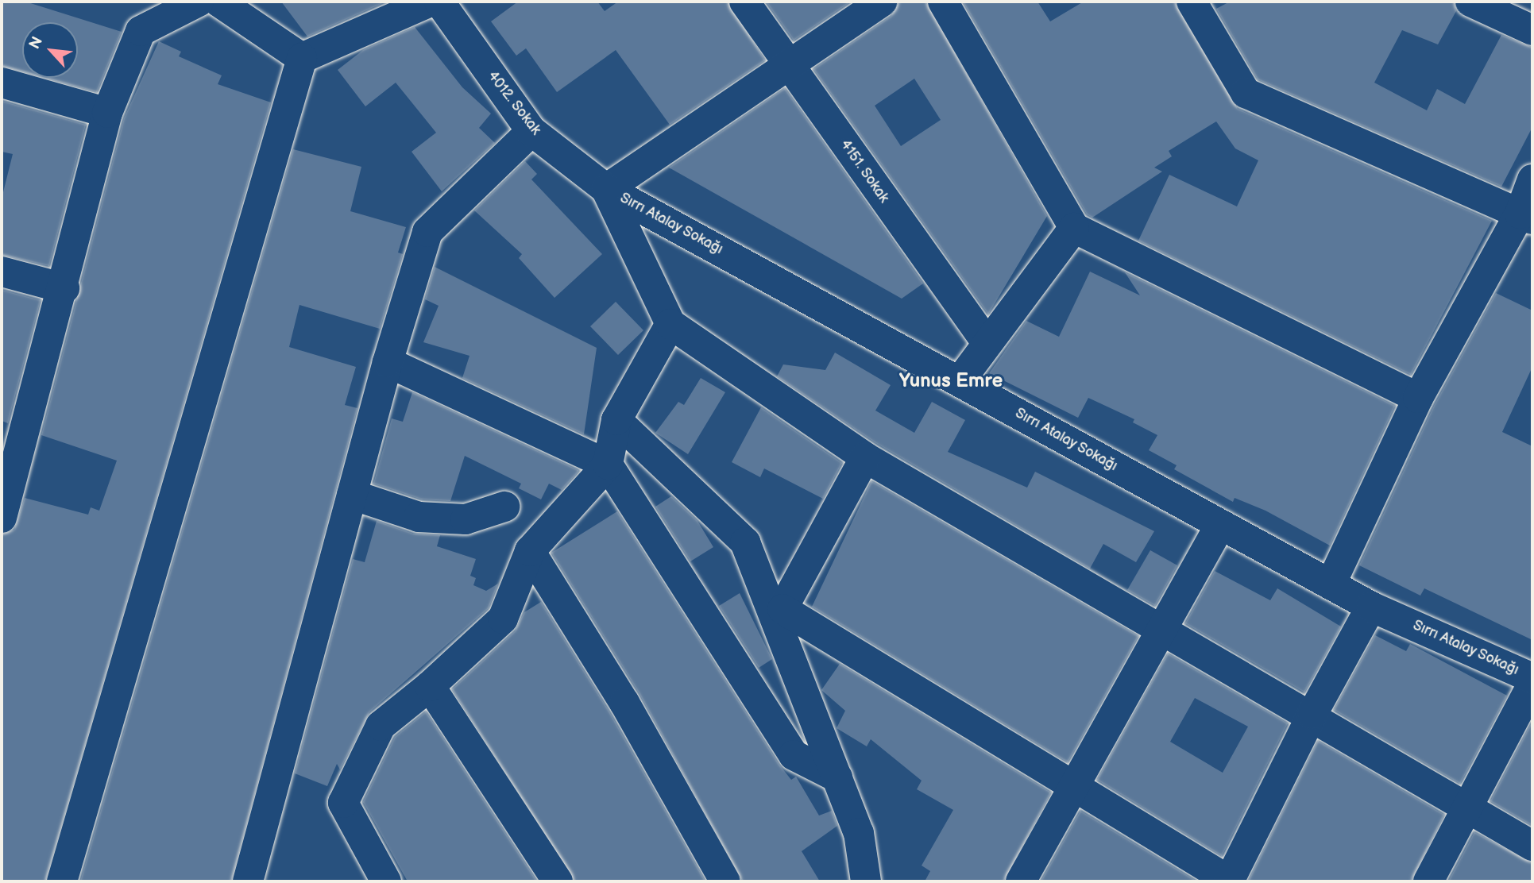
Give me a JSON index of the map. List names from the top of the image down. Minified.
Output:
{"streets":{"street":["4012. Sokak","4151. Sokak","Sırrı Atalay Sokağı"]},"crossings":[["4012. Sokak","Sırrı Atalay Sokağı"]],"districts":["Yunus Emre"],"north":"top left"}
